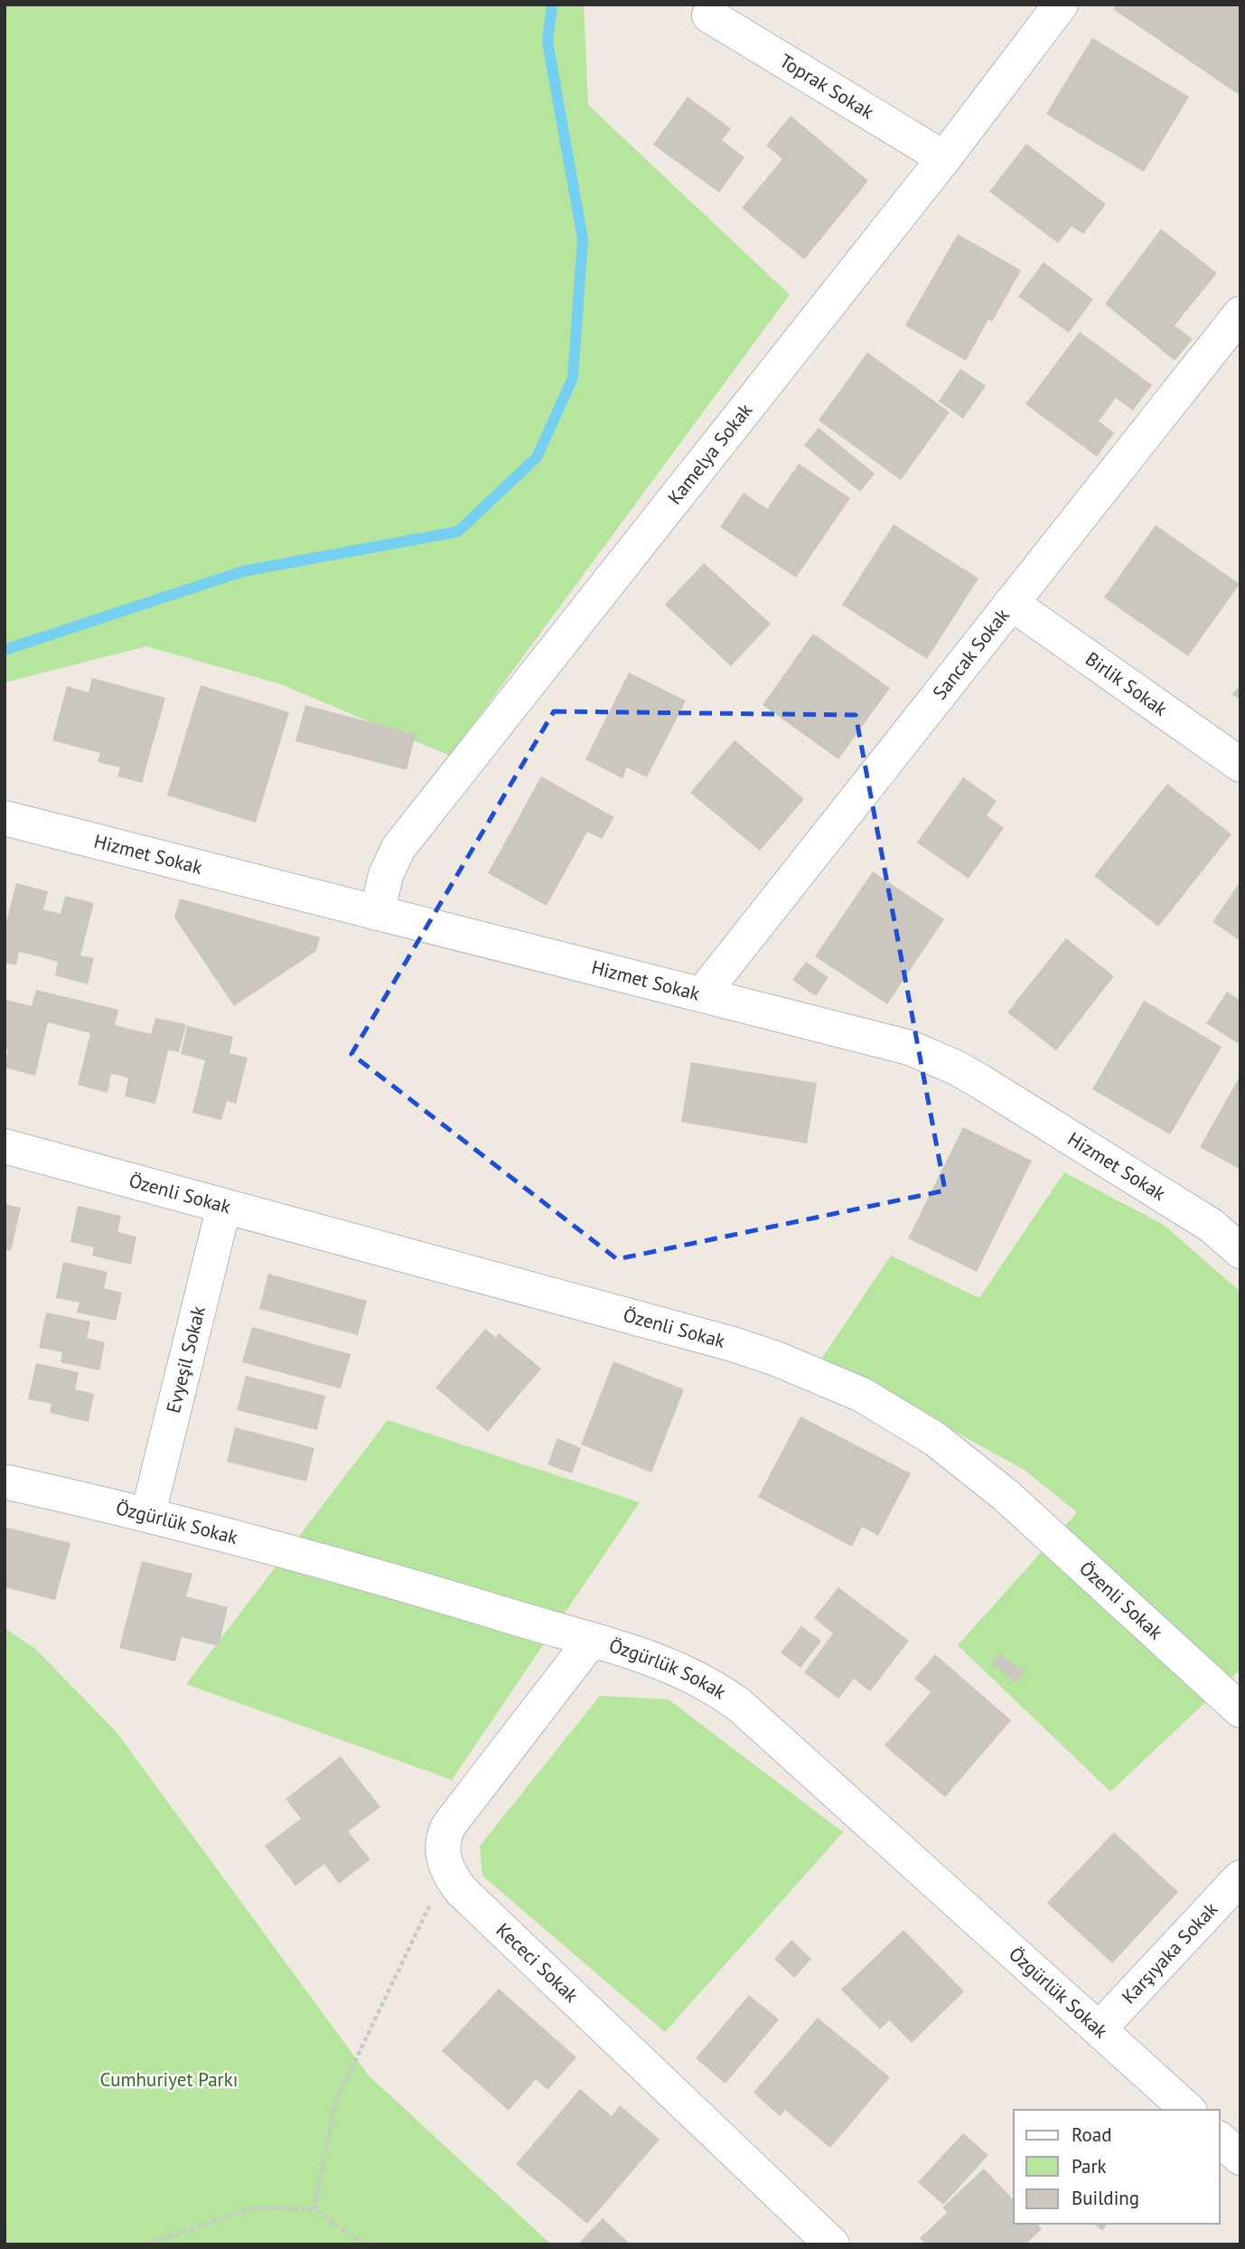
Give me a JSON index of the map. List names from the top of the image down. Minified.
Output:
{"streets":{"street":["Toprak Sokak","Kamelya Sokak","Sancak Sokak","Birlik Sokak","Hizmet Sokak","Özenli Sokak","Evyeşil Sokak","Özgürlük Sokak","Karşıyaka Sokak","Kececi Sokak"]},"crossings":[["Toprak Sokak","Kamelya Sokak"],["Kamelya Sokak","Hizmet Sokak"],["Sancak Sokak","Birlik Sokak"],["Sancak Sokak","Hizmet Sokak"],["Özenli Sokak","Evyeşil Sokak"],["Evyeşil Sokak","Özgürlük Sokak"],["Özgürlük Sokak","Karşıyaka Sokak"]],"parks":["Cumhuriyet Parkı"],"legend":["Road","Park","Building"]}
